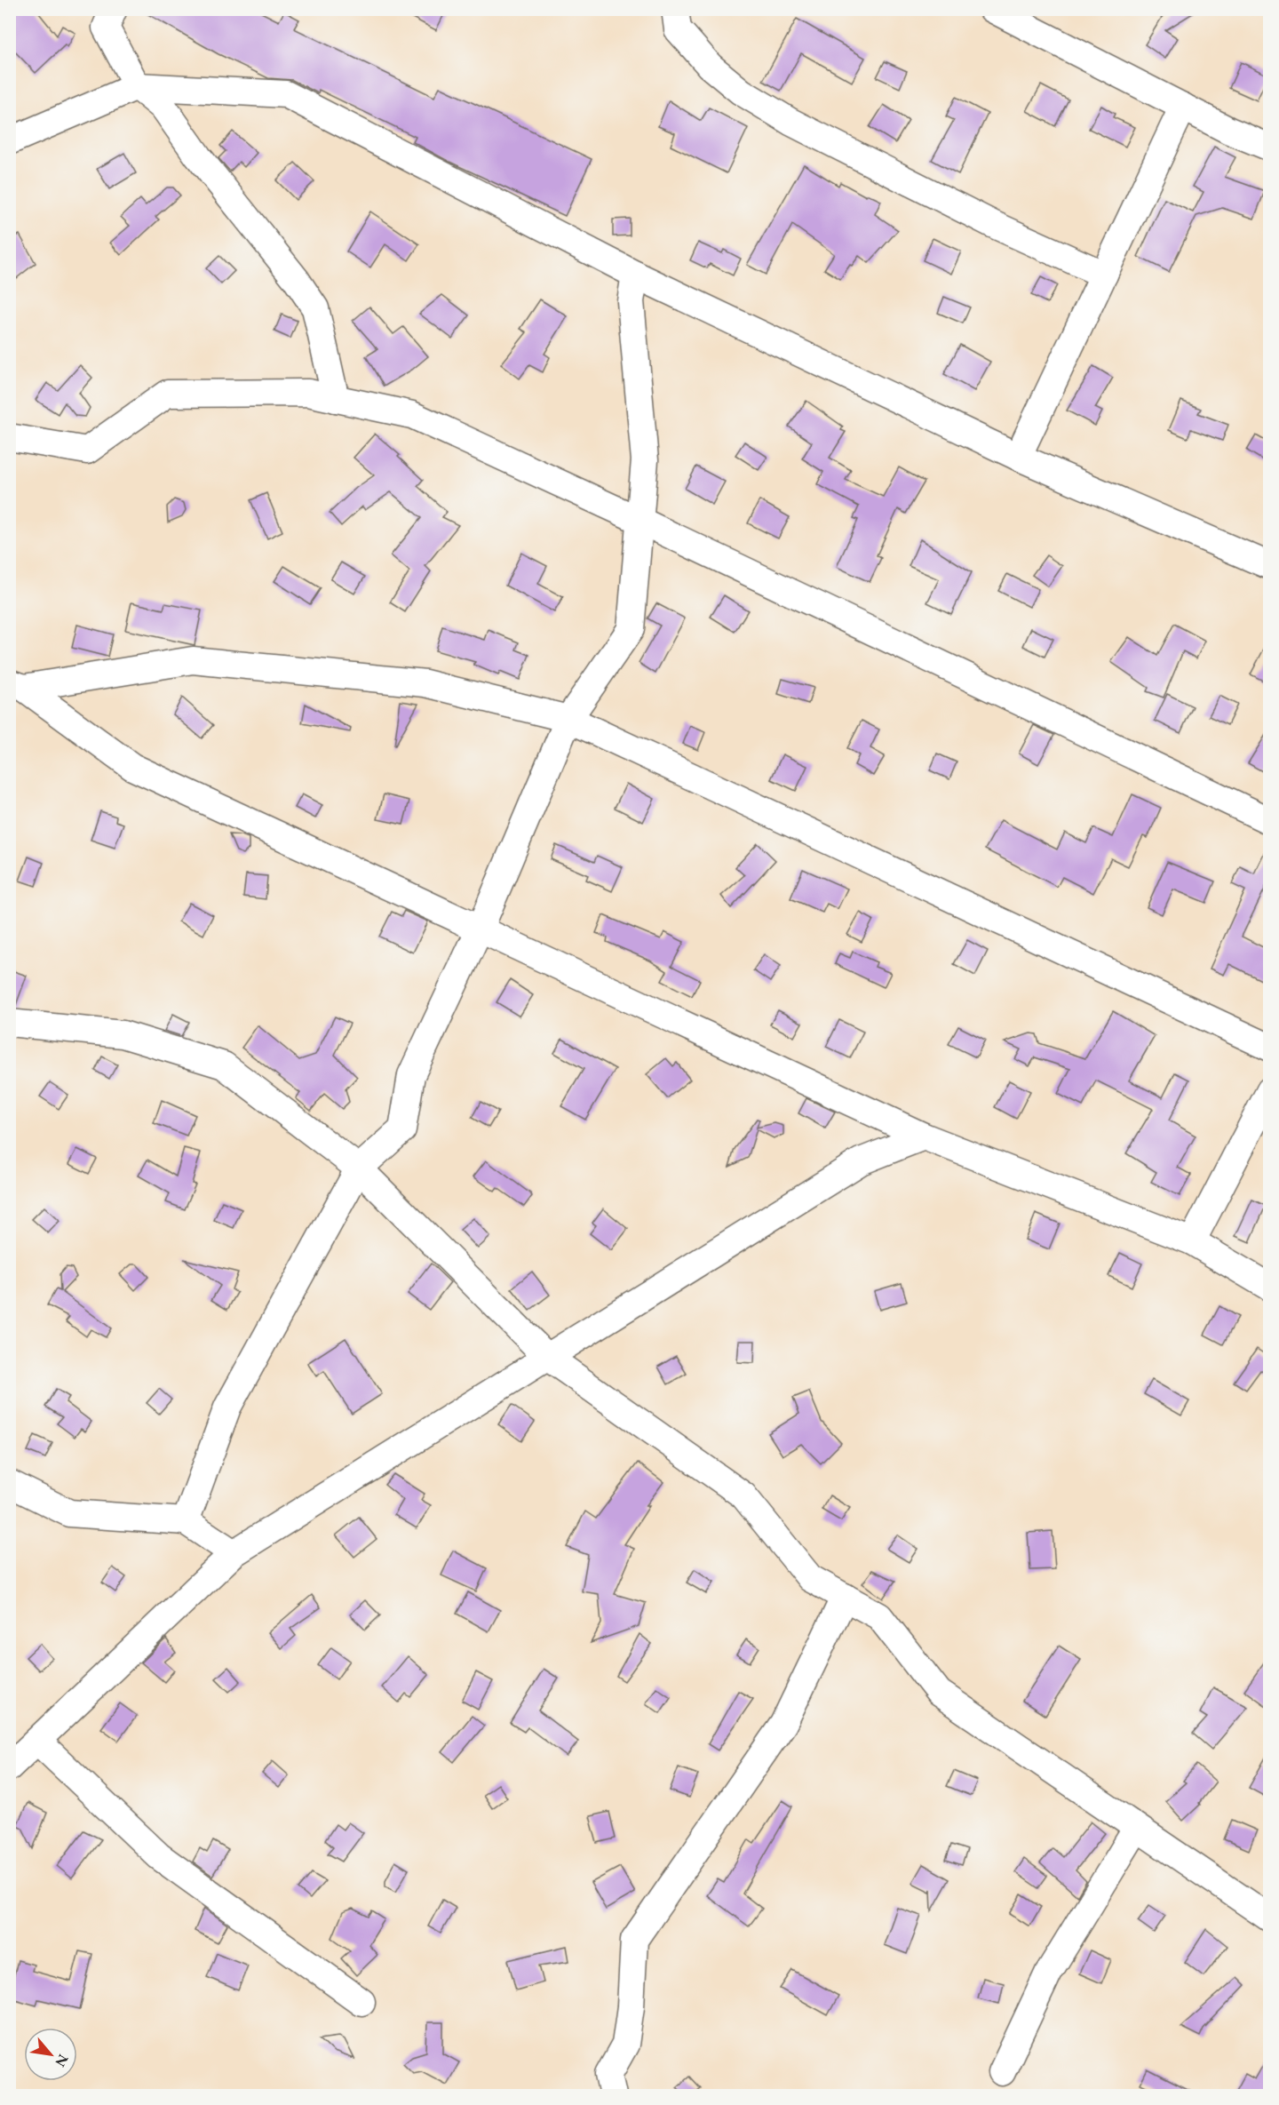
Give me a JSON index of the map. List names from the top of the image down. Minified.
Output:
{"north":"bottom right"}
